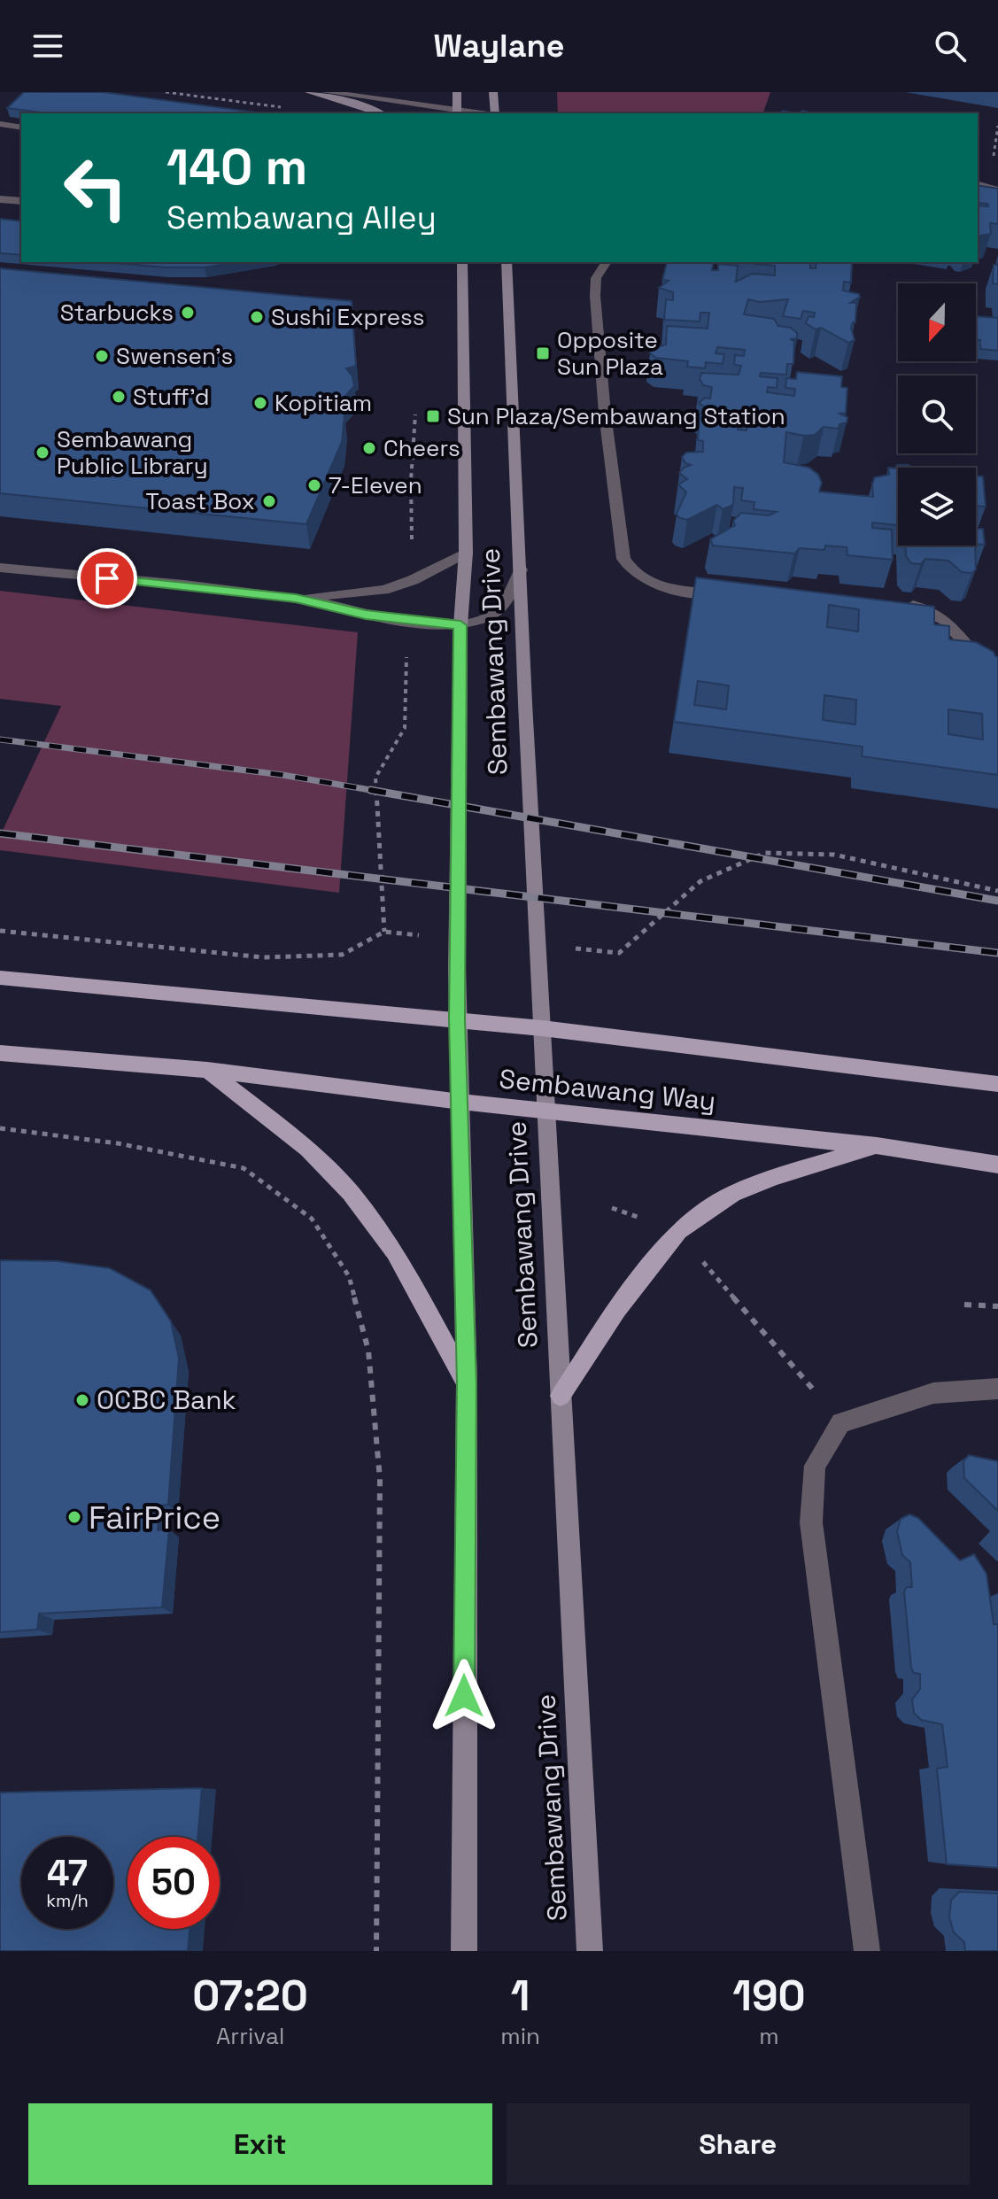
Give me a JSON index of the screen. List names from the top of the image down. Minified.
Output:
{"streets":{"main road":["Sembawang Drive","Sembawang Way"]},"crossings":[["Sembawang Drive","Sembawang Way"]],"places":{"other":["Starbucks","Sushi Express","Swensen's","Stuff'd","Kopitiam","Cheers","Sembawang Public Library","7-Eleven","Toast Box","OCBC Bank","FairPrice"],"transit":["Opposite Sun Plaza","Sun Plaza/Sembawang Station"]},"north":"bottom","page":{"header":"Waylane","turn":["140 m","Sembawang Alley"],"speed":"47 km/h","limit":"50","eta":["07:20","Arrival","1","min","190","m"],"buttons":["Exit","Share"]}}
